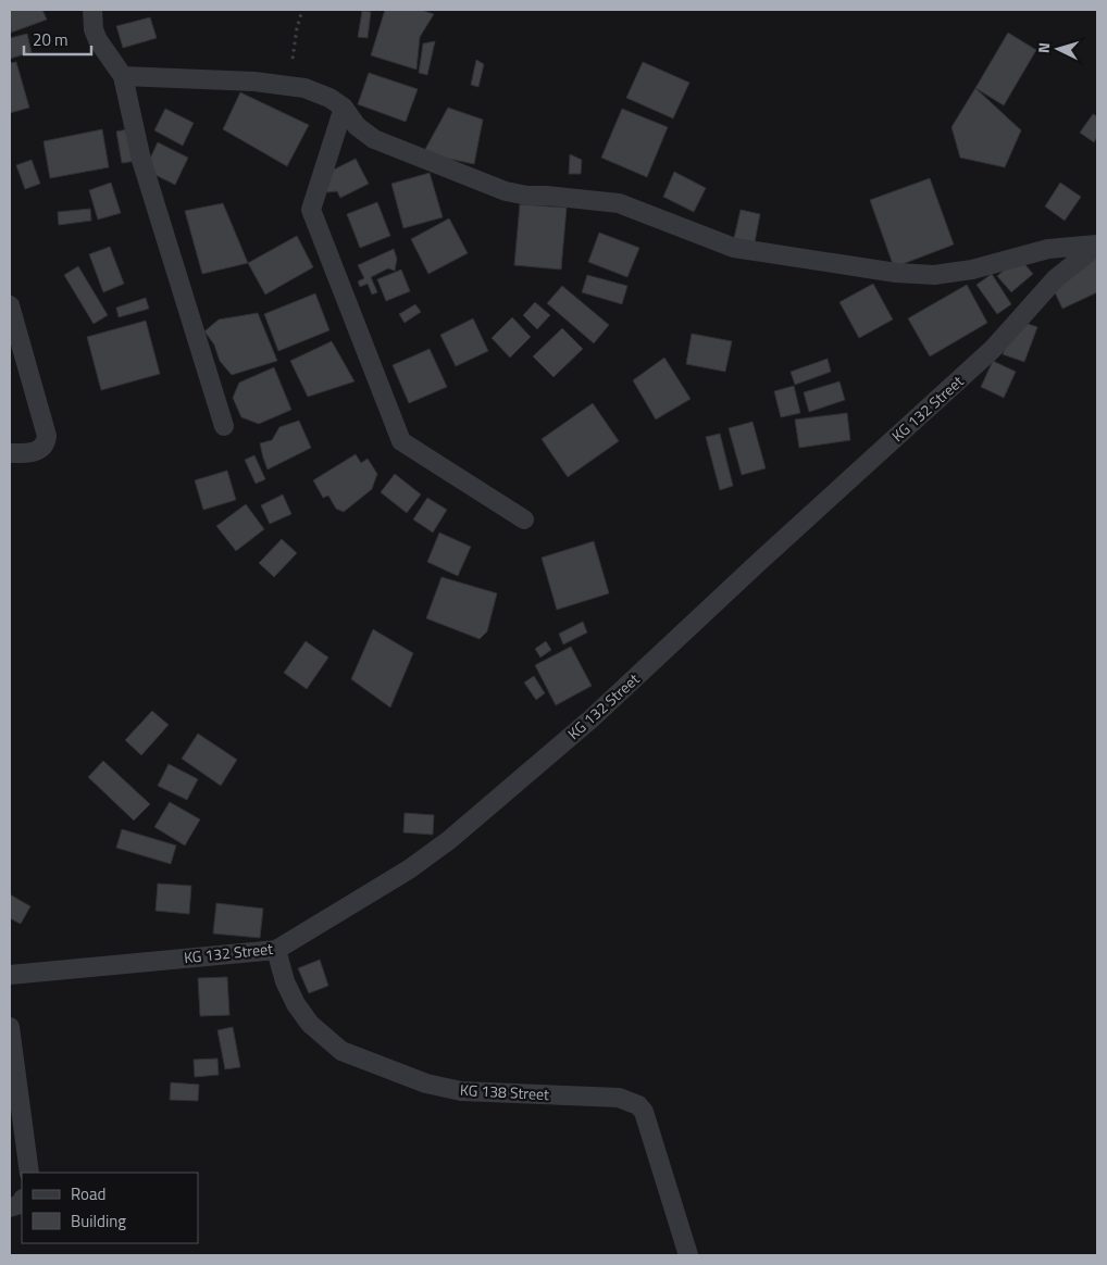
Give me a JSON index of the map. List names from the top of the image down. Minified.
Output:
{"streets":{"street":["KG 132 Street","KG 138 Street"]},"crossings":[["KG 132 Street","KG 138 Street"]],"legend":["Road","Building"],"scale_bar":"20 m","north":"left"}
